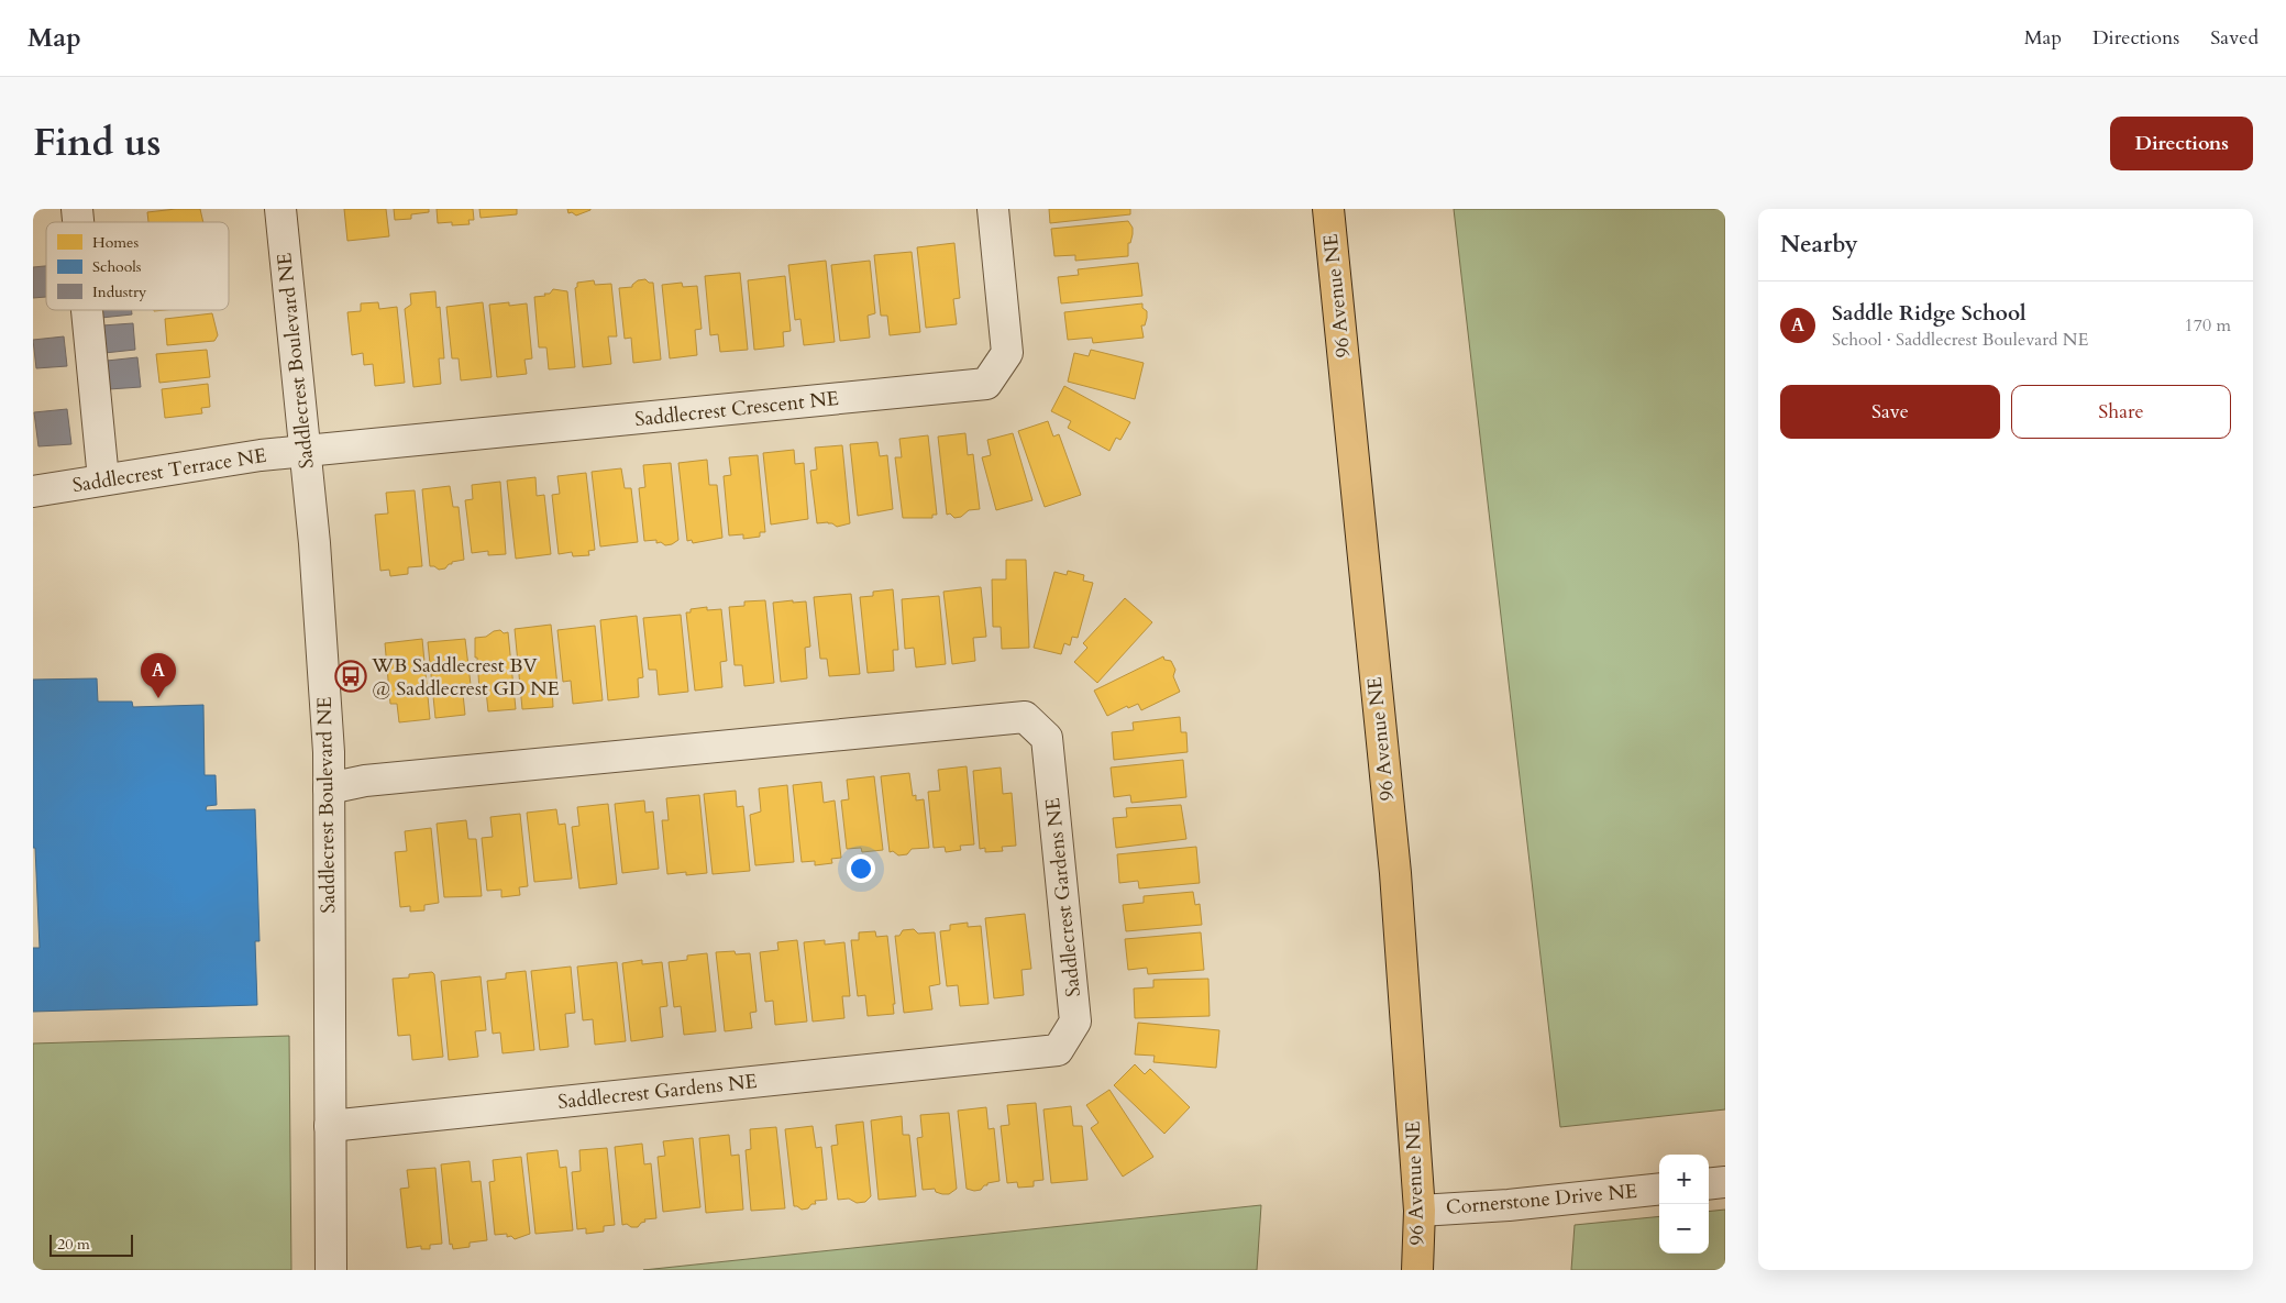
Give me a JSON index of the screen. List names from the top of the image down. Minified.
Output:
{"streets":{"main road":["96 Avenue NE"],"street":["Saddlecrest Boulevard NE","Saddlecrest Crescent NE","Saddlecrest Terrace NE","Saddlecrest Gardens NE","Cornerstone Drive NE"]},"crossings":[["96 Avenue NE","Cornerstone Drive NE"],["Saddlecrest Boulevard NE","Saddlecrest Crescent NE"],["Saddlecrest Boulevard NE","Saddlecrest Terrace NE"],["Saddlecrest Boulevard NE","Saddlecrest Gardens NE"],["Saddlecrest Crescent NE","Saddlecrest Terrace NE"]],"places":{"bus stop":["WB Saddlecrest BV @ Saddlecrest GD NE"]},"legend":["Homes","Schools","Industry"],"scale_bar":"20 m","page":{"header":"Map","nav":["Map","Directions","Saved"],"title":"Find us","buttons":["Directions",["Save","Share"]],"heading":"Nearby","list":[{"mark":"A","name":"Saddle Ridge School","note":"School · Saddlecrest Boulevard NE","value":"170 m"}],"pins":"A","map_buttons":["+","−"],"scale":"20 m"}}
